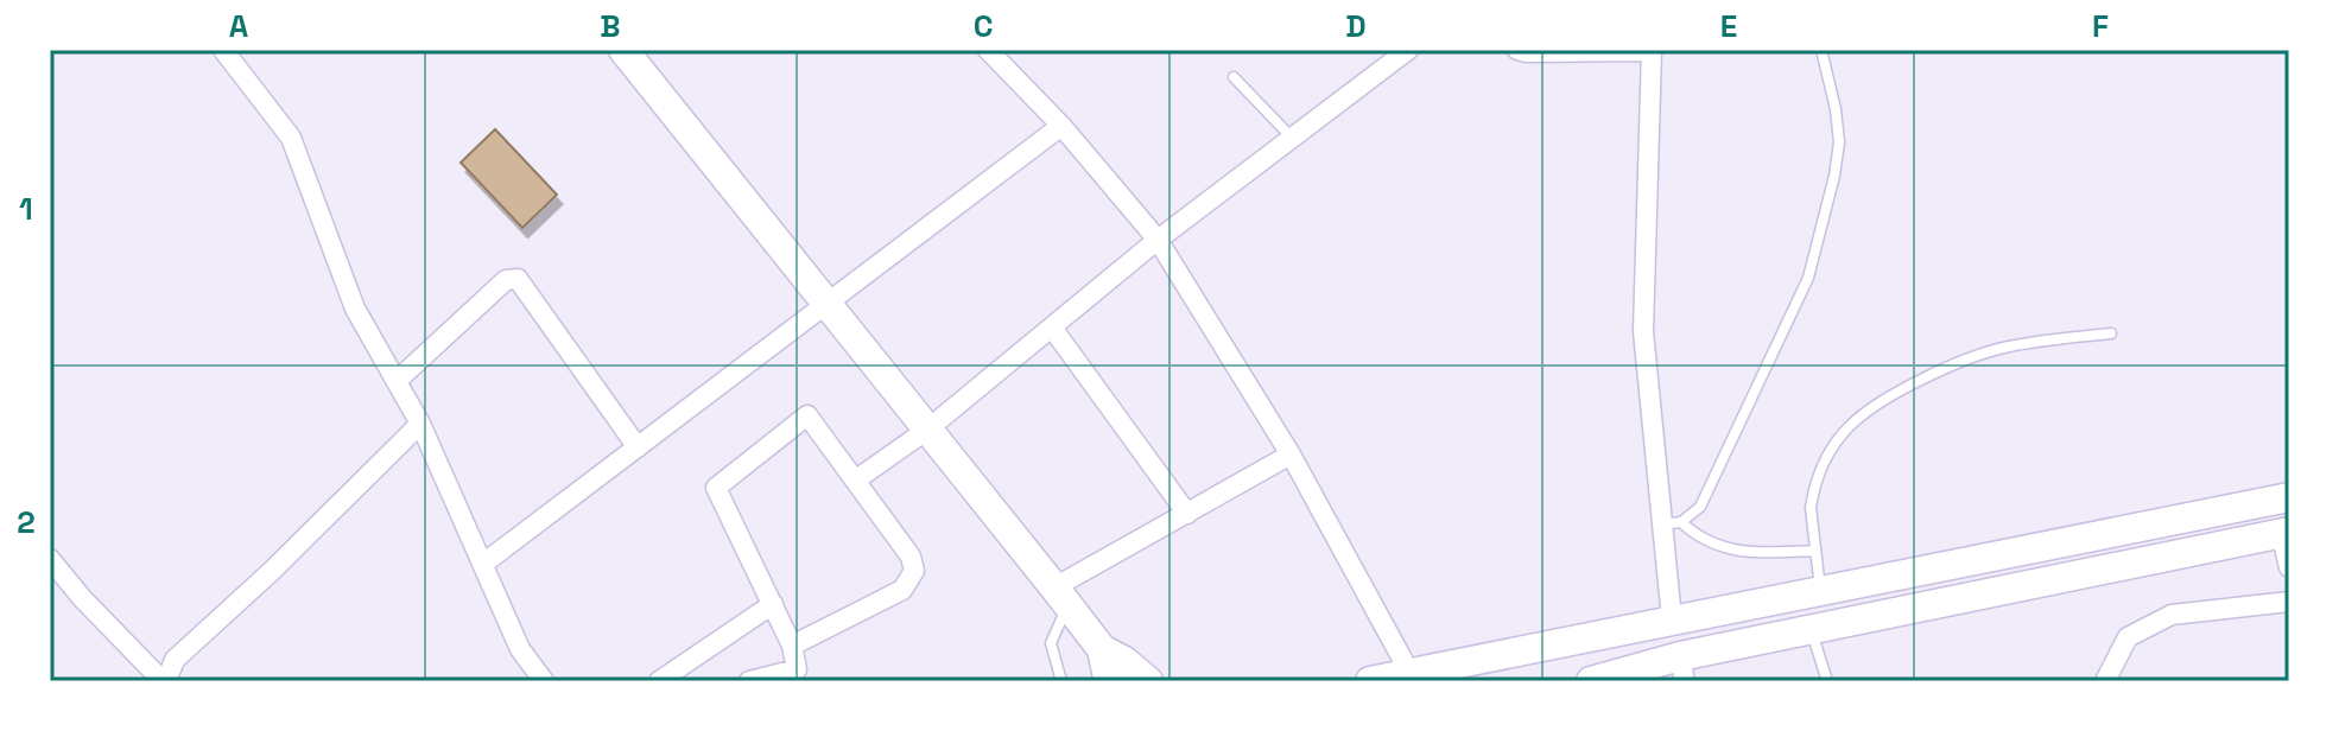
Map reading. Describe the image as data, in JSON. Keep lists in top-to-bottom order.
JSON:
{
  "grid": {
    "columns": [
      "A",
      "B",
      "C",
      "D",
      "E",
      "F"
    ],
    "rows": ["1", "2"]
  }
}
